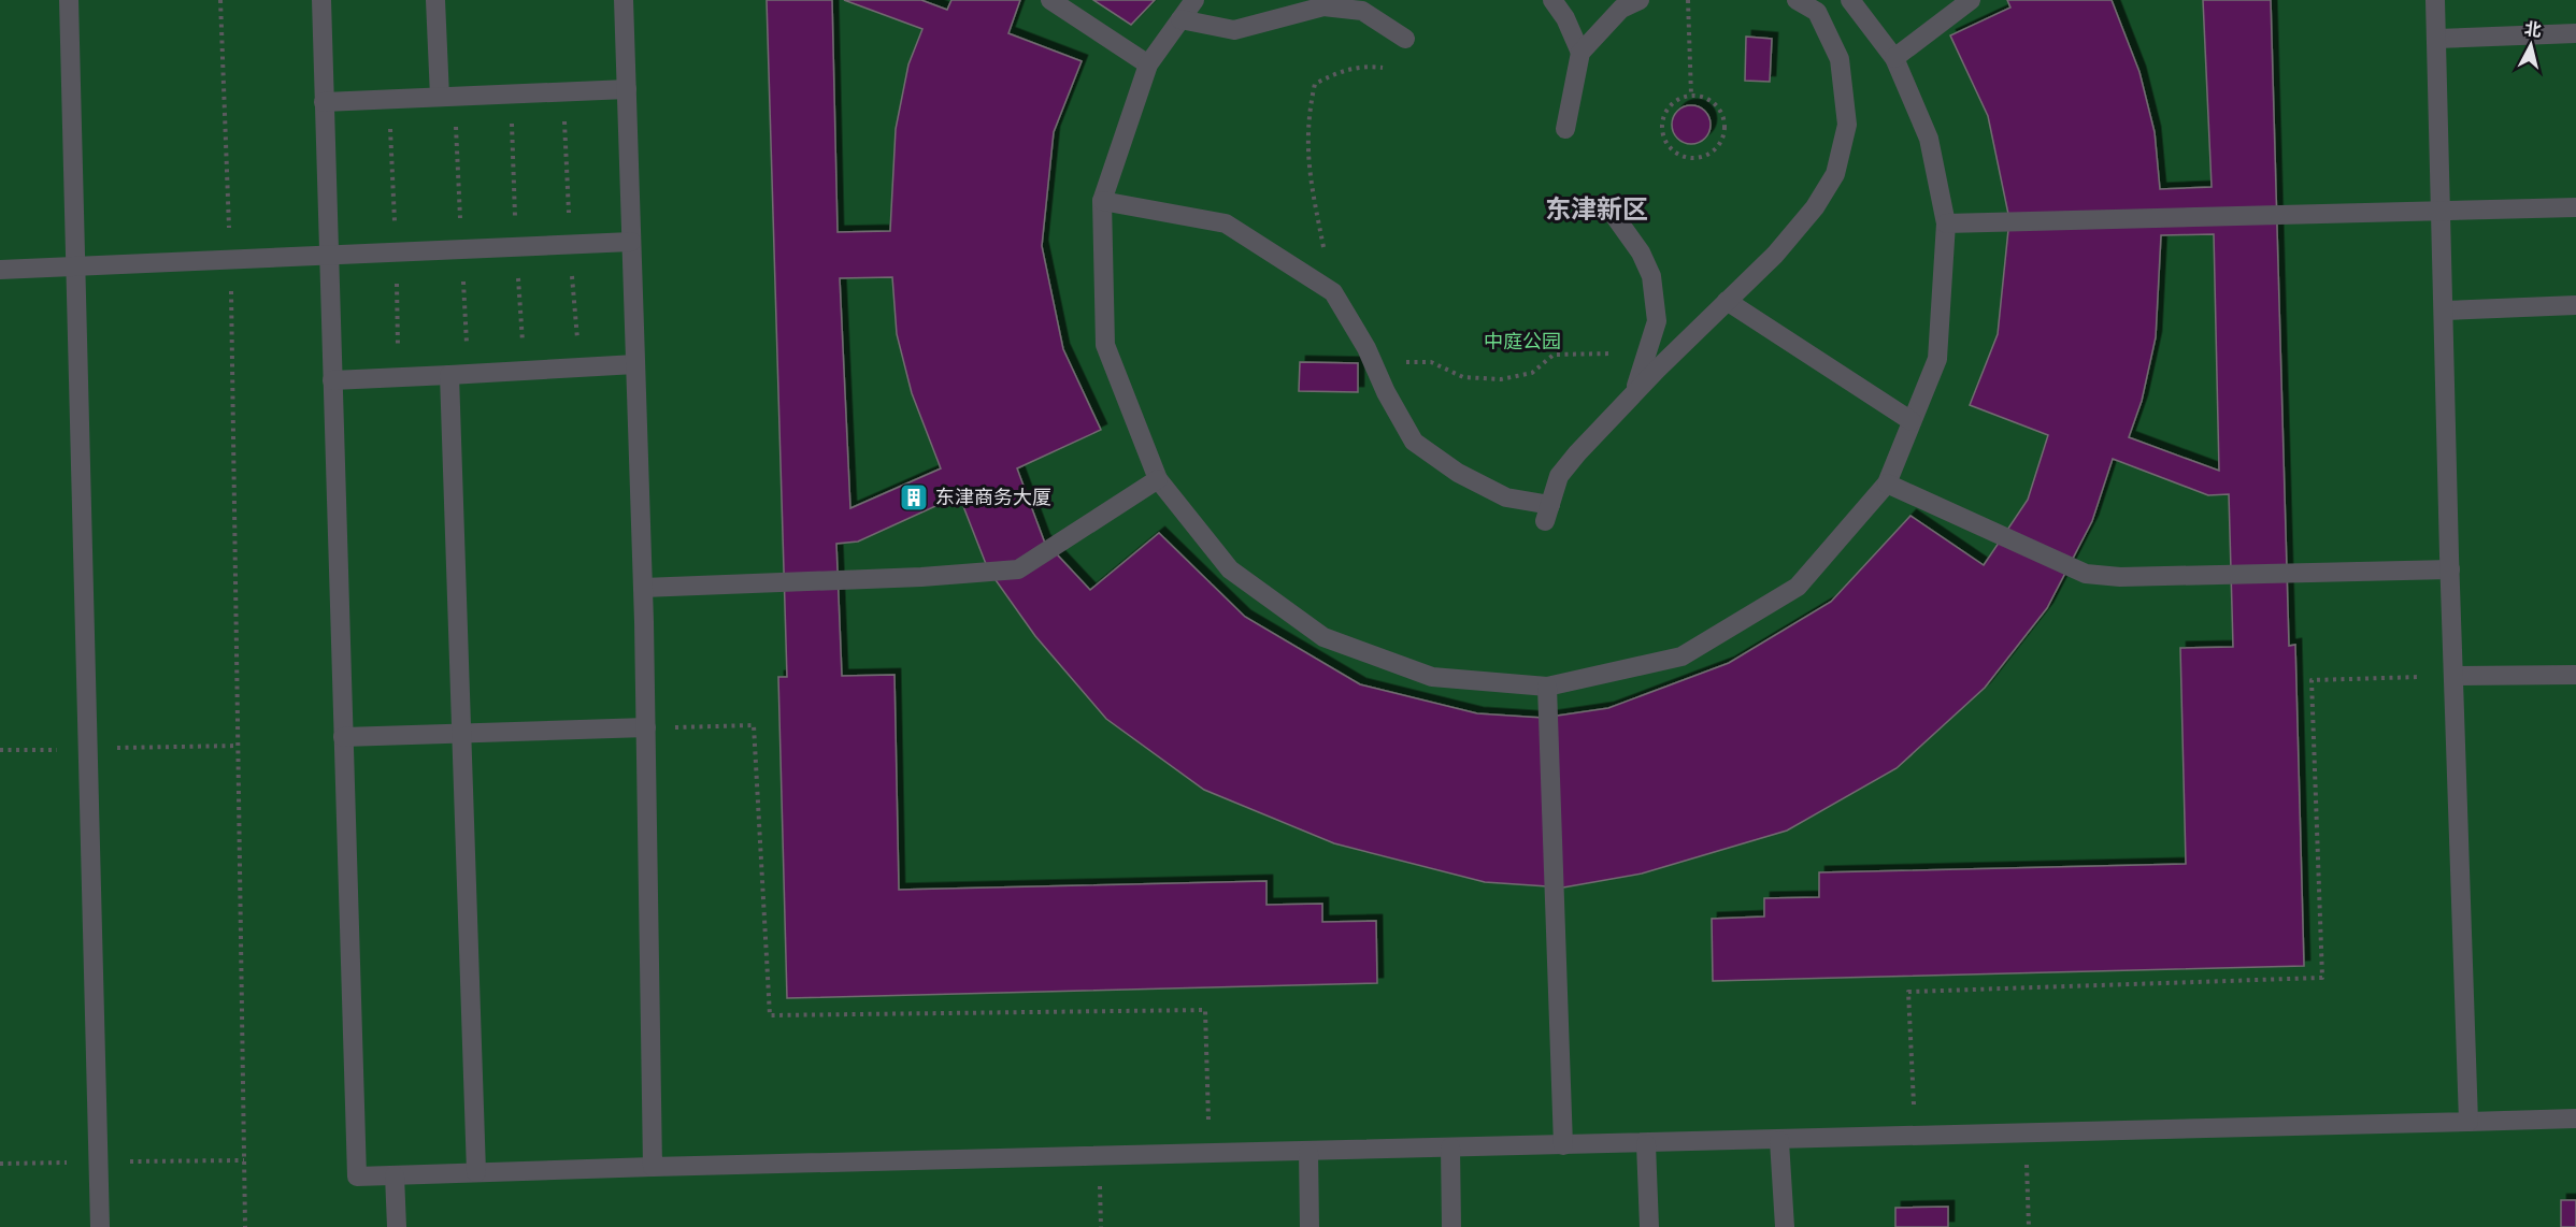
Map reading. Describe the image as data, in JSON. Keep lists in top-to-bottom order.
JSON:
{
  "districts": ["东津新区"],
  "parks": ["中庭公园"],
  "places": {
    "building": ["东津商务大厦"]
  },
  "north": "top"
}
